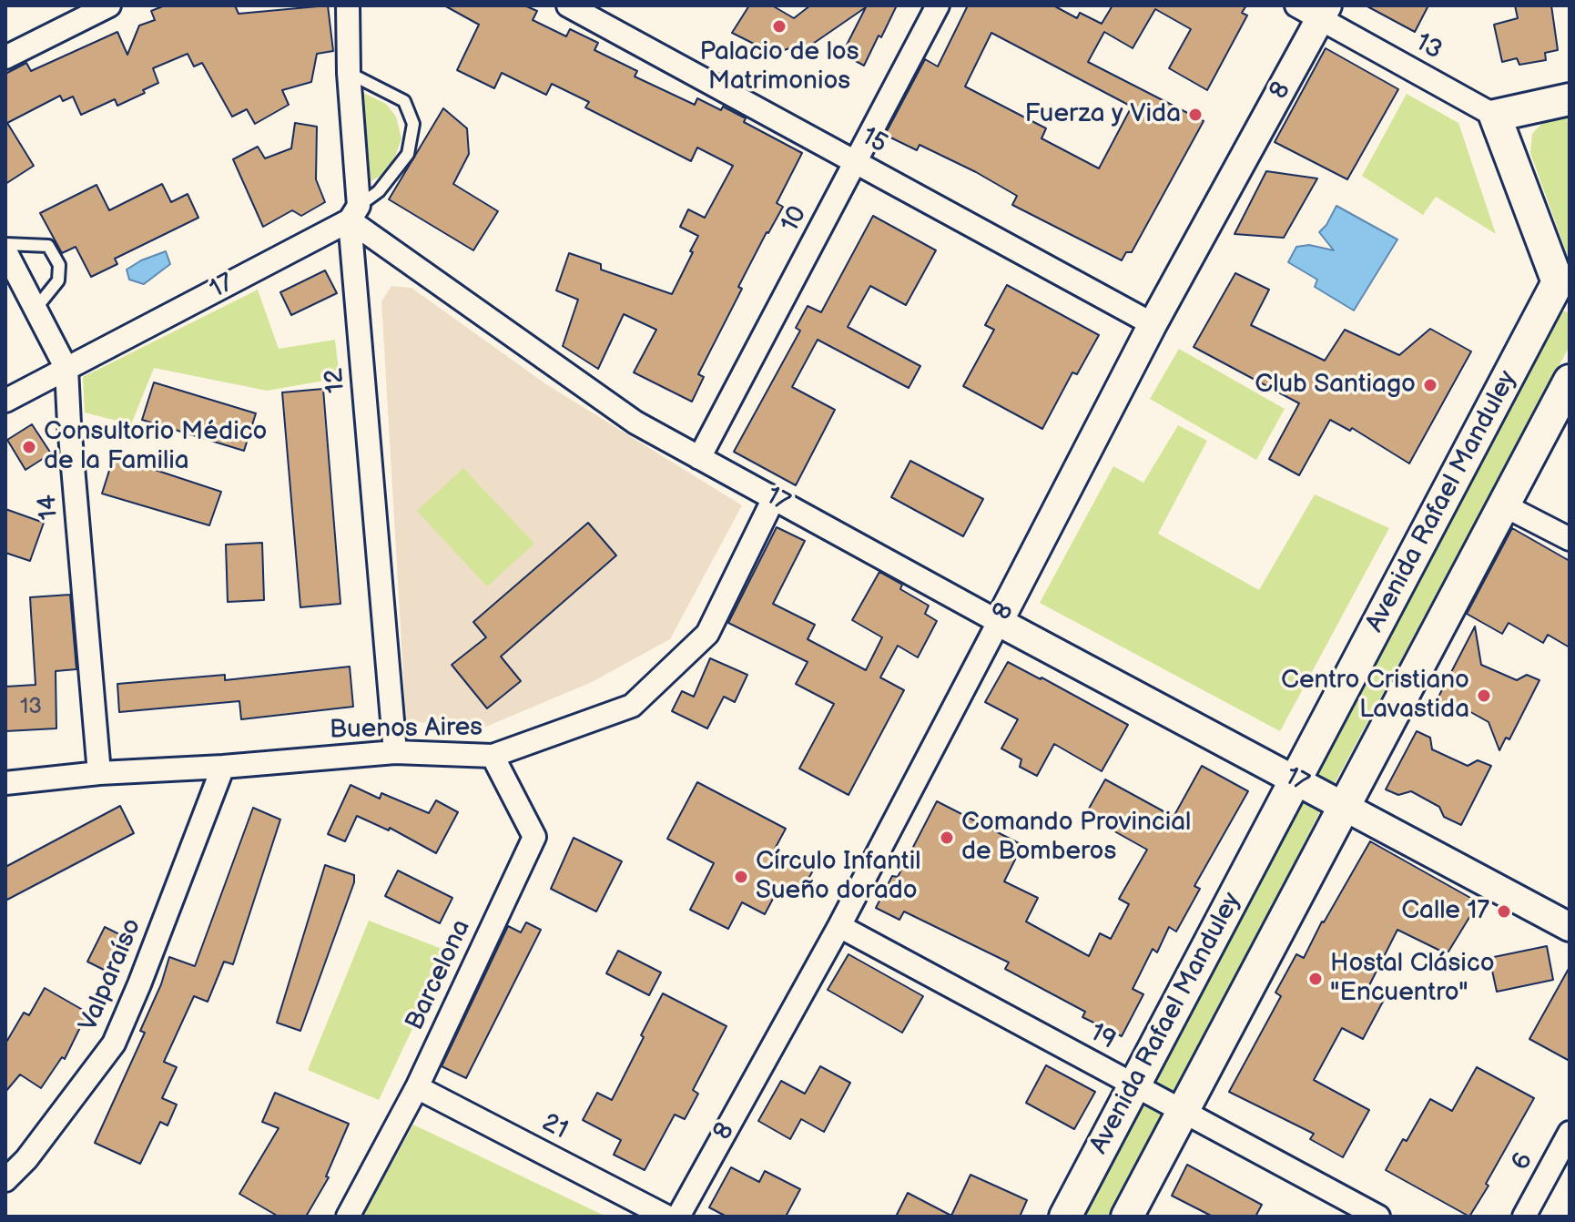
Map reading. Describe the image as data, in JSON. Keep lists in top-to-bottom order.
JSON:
{
  "streets": {
    "main road": ["Avenida Rafael Manduley"],
    "street": [
      "13",
      "8",
      "15",
      "10",
      "17",
      "12",
      "14",
      "Buenos Aires",
      "Valparaíso",
      "Barcelona",
      "19",
      "21",
      "6"
    ]
  },
  "crossings": [
    ["13", "8"],
    ["13", "Avenida Rafael Manduley"],
    ["8", "15"],
    ["8", "17"],
    ["8", "19"],
    ["15", "10"],
    ["10", "17"],
    ["17", "12"],
    ["17", "Avenida Rafael Manduley"],
    ["17", "14"],
    ["17", "Buenos Aires"],
    ["12", "Buenos Aires"],
    ["Avenida Rafael Manduley", "19"],
    ["14", "Buenos Aires"],
    ["Buenos Aires", "Valparaíso"],
    ["Buenos Aires", "Barcelona"],
    ["Barcelona", "21"]
  ],
  "places": [
    "Palacio de los Matrimonios",
    "Fuerza y Vida",
    "Club Santiago",
    "Consultorio Médico de la Familia",
    "Centro Cristiano Lavastida",
    "Comando Provincial de Bomberos",
    "Círculo Infantil Sueño dorado",
    "Calle 17",
    "Hostal Clásico \"Encuentro\""
  ],
  "house_numbers": ["13"]
}
